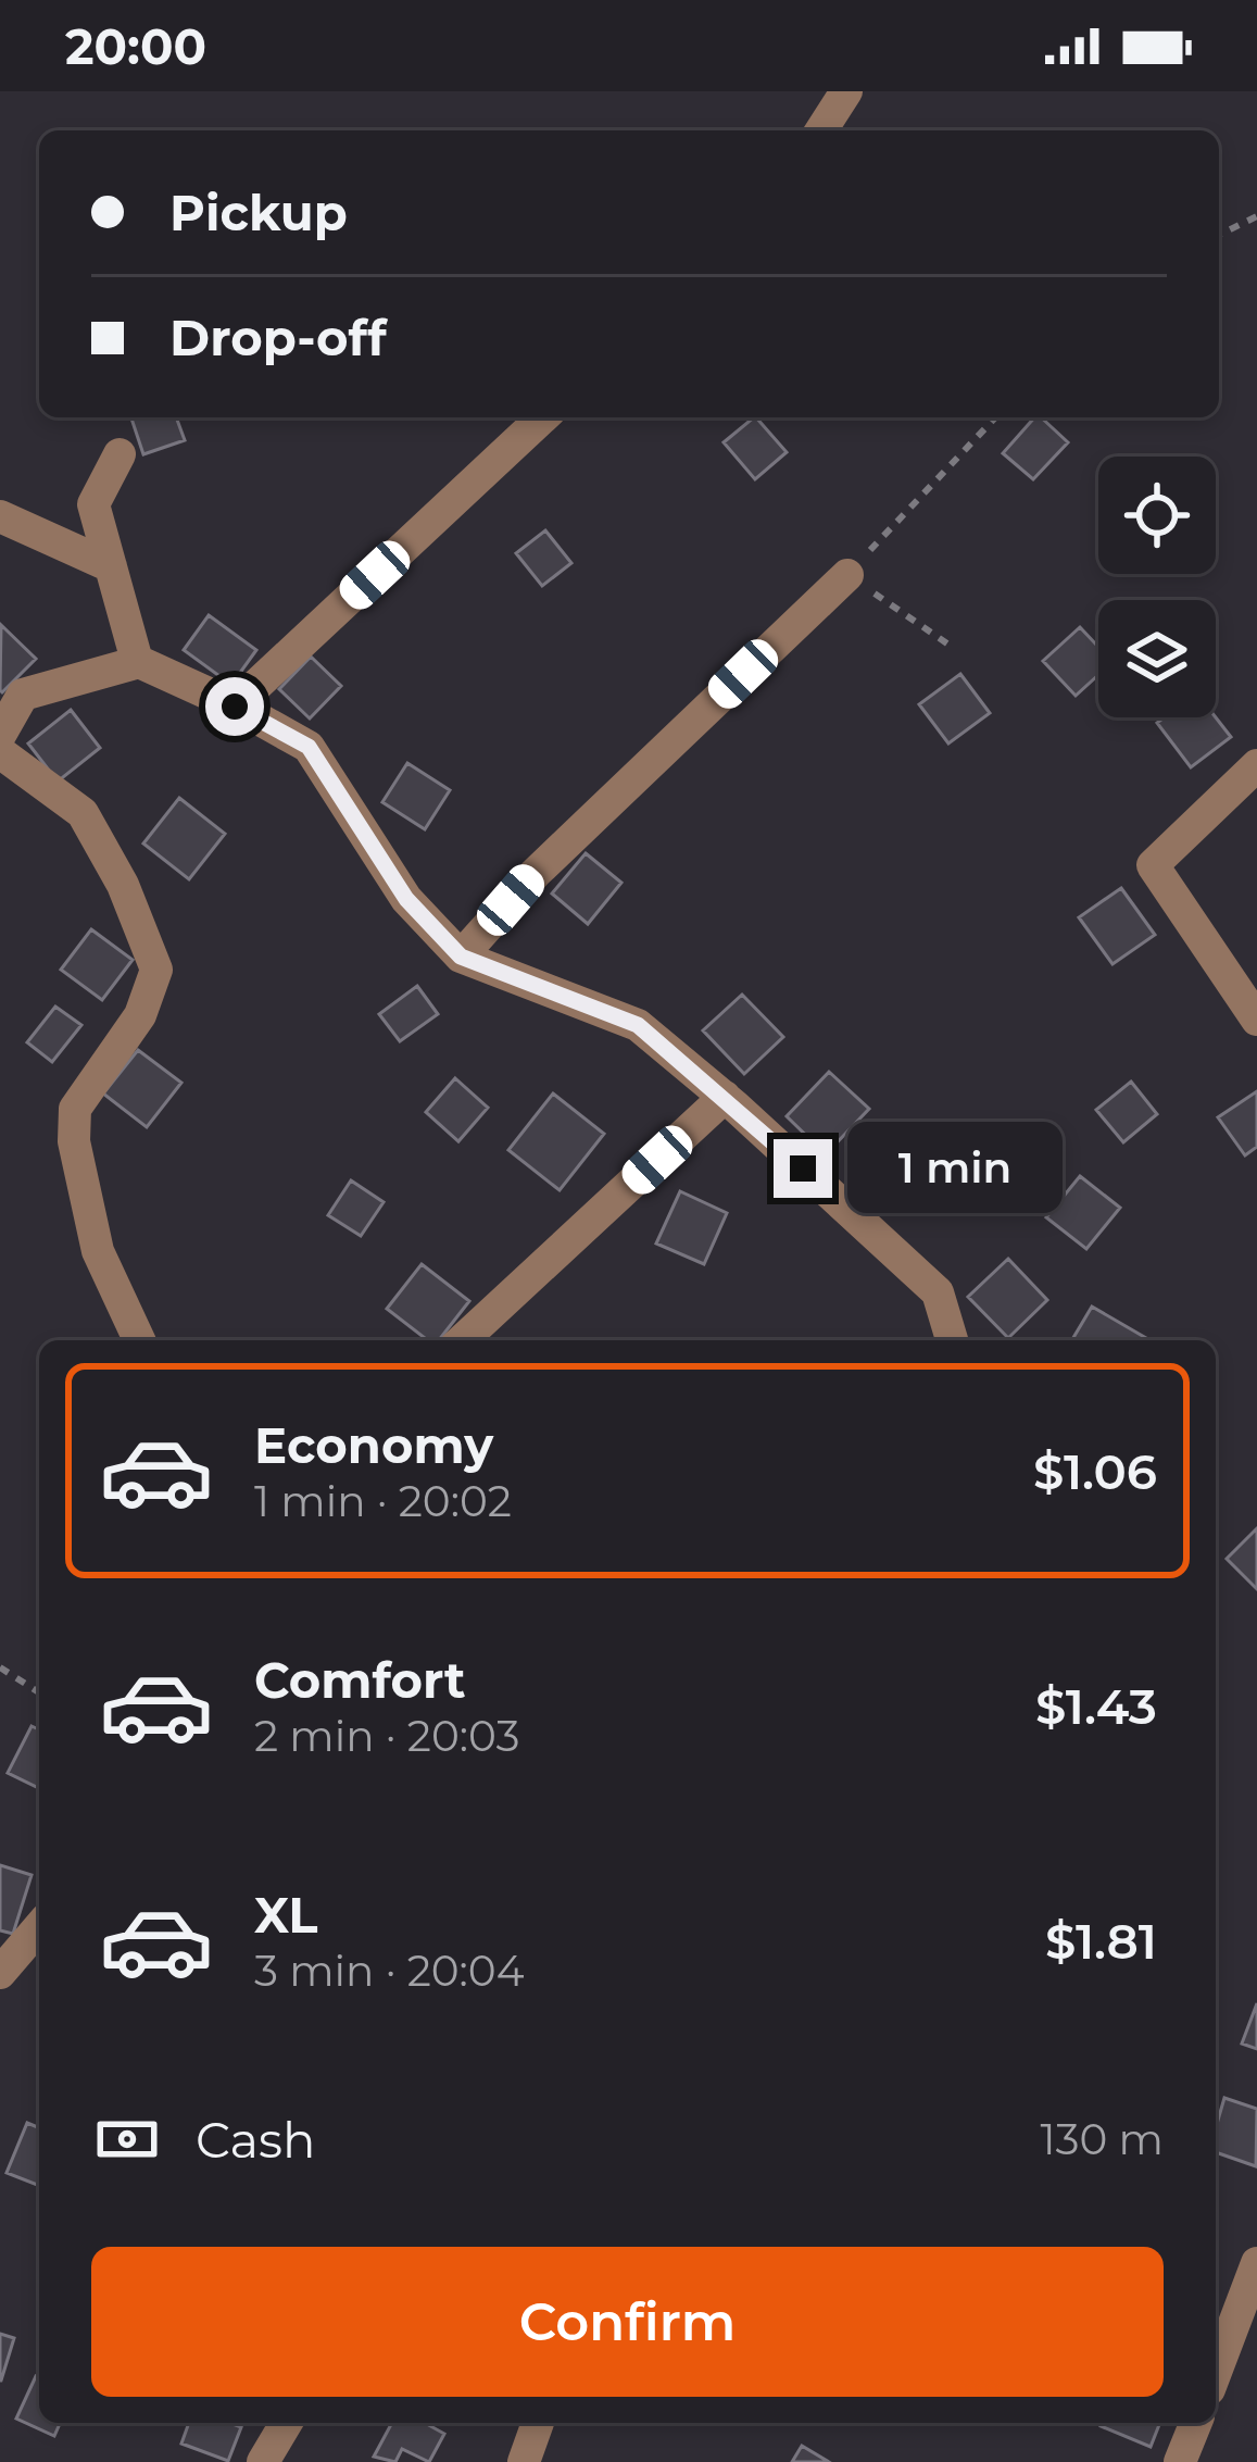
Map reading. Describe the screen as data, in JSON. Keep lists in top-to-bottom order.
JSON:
{
  "page": {
    "status": "20:00",
    "banner": ["Pickup", "Drop-off"],
    "bubble": "1 min",
    "list": [
      {
        "name": "Economy",
        "note": "1 min · 20:02",
        "value": "$1.06"
      },
      {
        "name": "Comfort",
        "note": "2 min · 20:03",
        "value": "$1.43"
      },
      {
        "name": "XL",
        "note": "3 min · 20:04",
        "value": "$1.81"
      }
    ],
    "pay": ["Cash", "130 m"],
    "buttons": "Confirm"
  }
}
